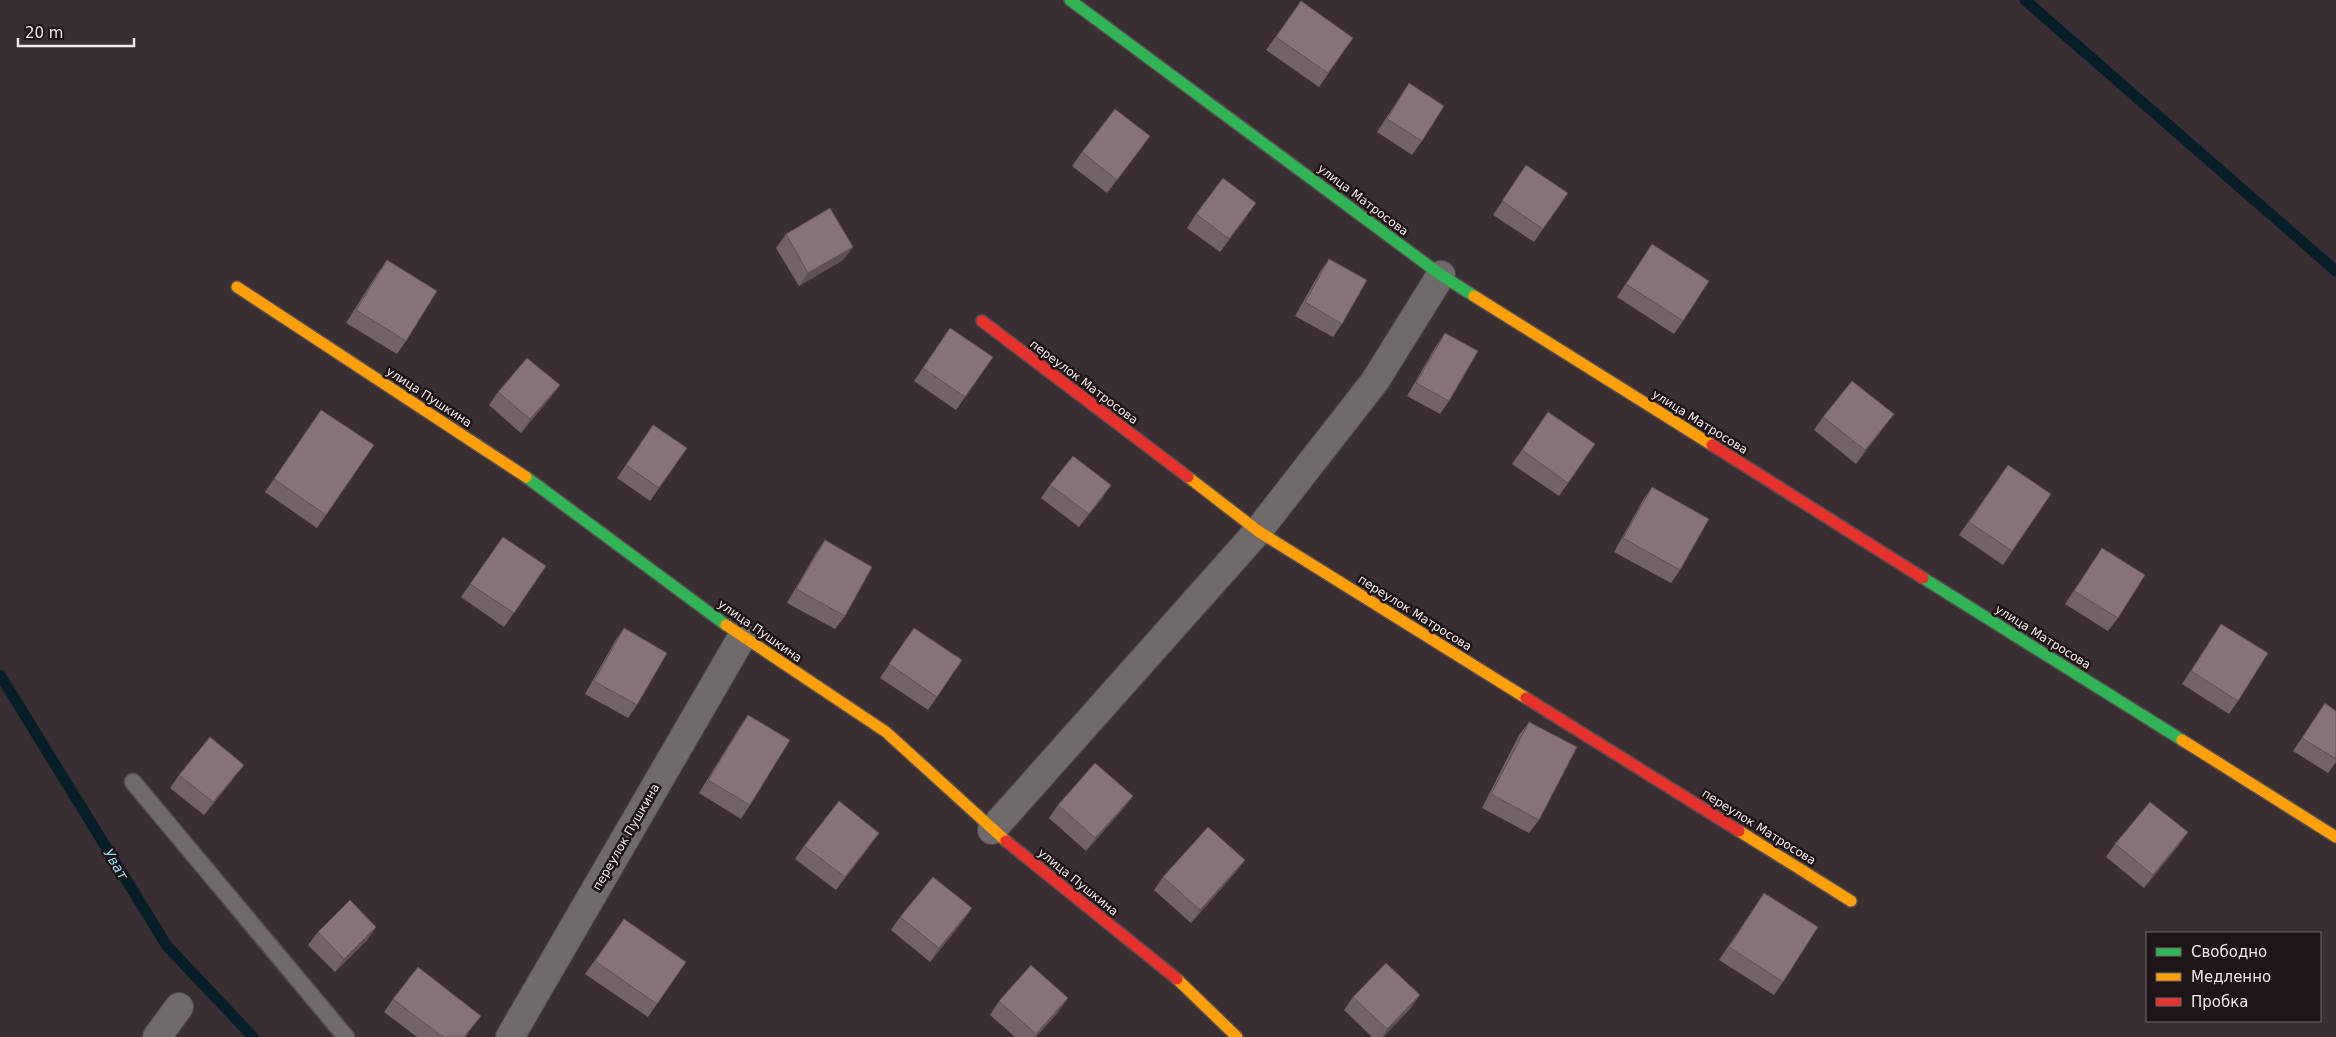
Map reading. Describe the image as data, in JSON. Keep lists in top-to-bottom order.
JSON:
{
  "streets": {
    "street": [
      "улица Матросова",
      "переулок Матросова",
      "улица Пушкина",
      "переулок Пушкина"
    ]
  },
  "crossings": [
    ["улица Пушкина", "переулок Пушкина"]
  ],
  "water": ["Уват"],
  "legend": ["Свободно", "Медленно", "Пробка"],
  "scale_bar": "20 m"
}
